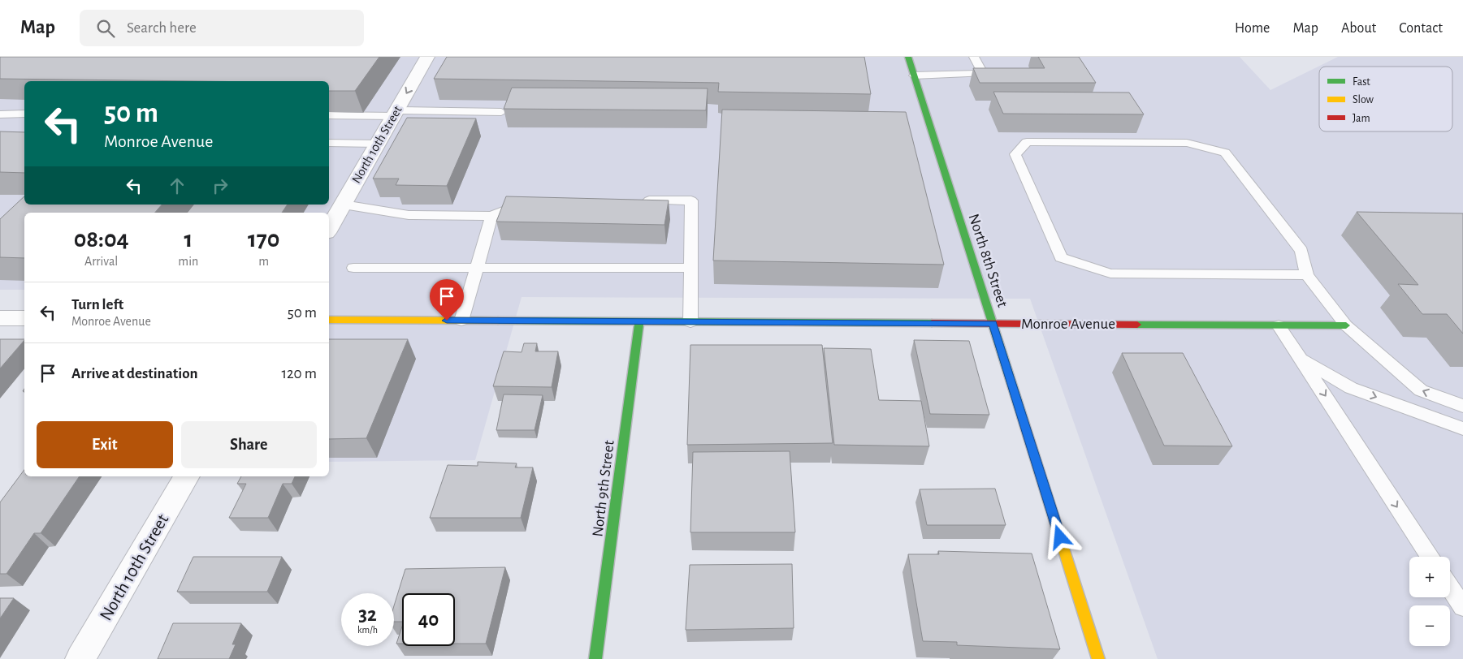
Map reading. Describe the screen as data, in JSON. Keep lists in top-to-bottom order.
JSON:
{
  "streets": {
    "street": [
      "North 10th Street",
      "North 8th Street",
      "Monroe Avenue",
      "North 9th Street"
    ]
  },
  "crossings": [
    ["North 8th Street", "Monroe Avenue"],
    ["Monroe Avenue", "North 9th Street"]
  ],
  "legend": ["Fast", "Slow", "Jam"],
  "page": {
    "header": "Map",
    "search": "Search here",
    "nav": [
      "Home",
      "Map",
      "About",
      "Contact"
    ],
    "turn": ["50 m", "Monroe Avenue"],
    "eta": [
      "08:04",
      "Arrival",
      "1",
      "min",
      "170",
      "m"
    ],
    "list": [
      {
        "name": "Turn left",
        "note": "Monroe Avenue",
        "value": "50 m"
      },
      {
        "name": "Arrive at destination",
        "value": "120 m"
      }
    ],
    "buttons": ["Exit", "Share"],
    "map_buttons": ["+", "−"],
    "speed": "32 km/h",
    "limit": "40"
  }
}
